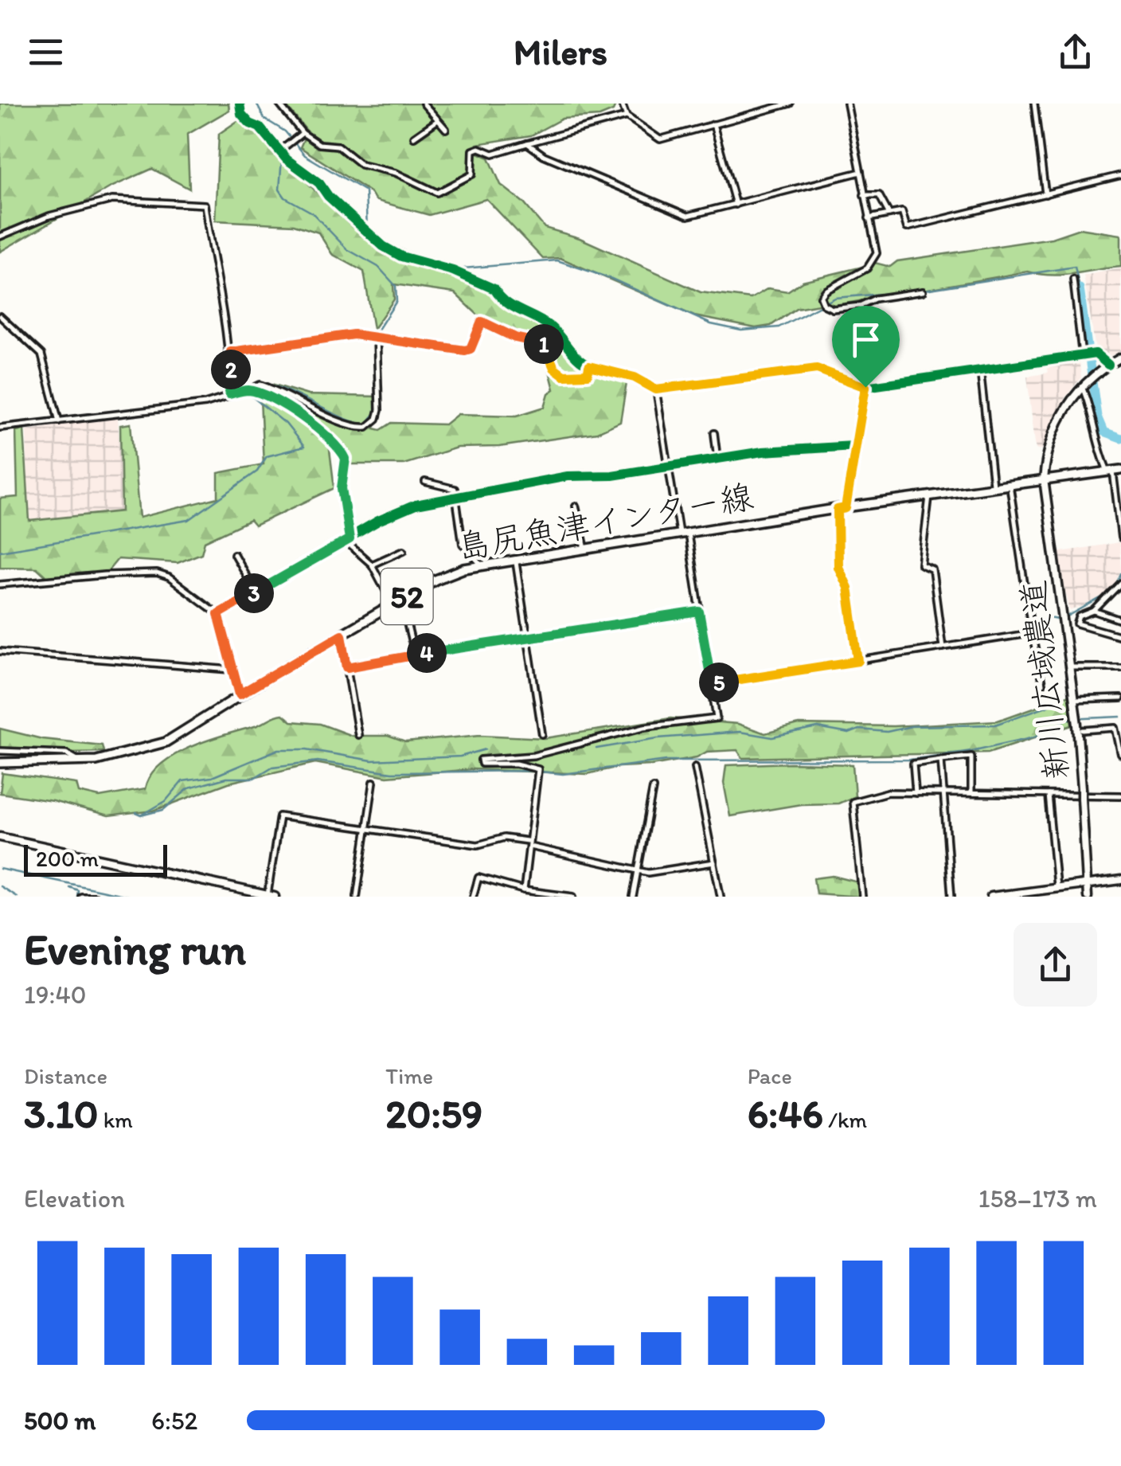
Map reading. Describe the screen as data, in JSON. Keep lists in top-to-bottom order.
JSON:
{
  "streets": {
    "main road": ["島尻魚津インター線", "52"],
    "street": ["新川広域農道"]
  },
  "crossings": [
    ["島尻魚津インター線", "新川広域農道"]
  ],
  "scale_bar": "200 m",
  "page": {
    "header": "Milers",
    "pins": [
      "1",
      "2",
      "3",
      "4",
      "5"
    ],
    "scale": "200 m",
    "heading": ["Evening run", "19:40"],
    "stats": [
      ["Distance", "3.10 km"],
      ["Time", "20:59"],
      ["Pace", "6:46 /km"]
    ],
    "chart": ["Elevation", "158–173 m"],
    "list": [
      {
        "name": "500 m",
        "note": "6:52"
      }
    ]
  }
}
